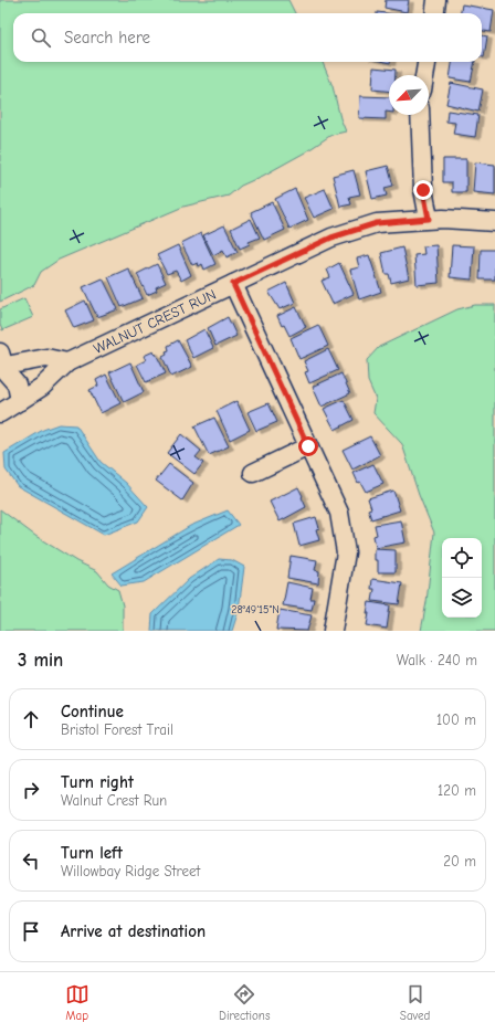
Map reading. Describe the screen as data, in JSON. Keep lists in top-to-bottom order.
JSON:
{
  "streets": {
    "street": ["WALNUT CREST RUN"]
  },
  "north": "bottom left",
  "page": {
    "search": "Search here",
    "heading": ["3 min", "Walk · 240 m"],
    "list": [
      ["Continue", "Bristol Forest Trail", "100 m"],
      ["Turn right", "Walnut Crest Run", "120 m"],
      ["Turn left", "Willowbay Ridge Street", "20 m"],
      "Arrive at destination"
    ],
    "nav": ["Map", "Directions", "Saved"]
  },
  "coordinates": ["28°49'15\"N"]
}
